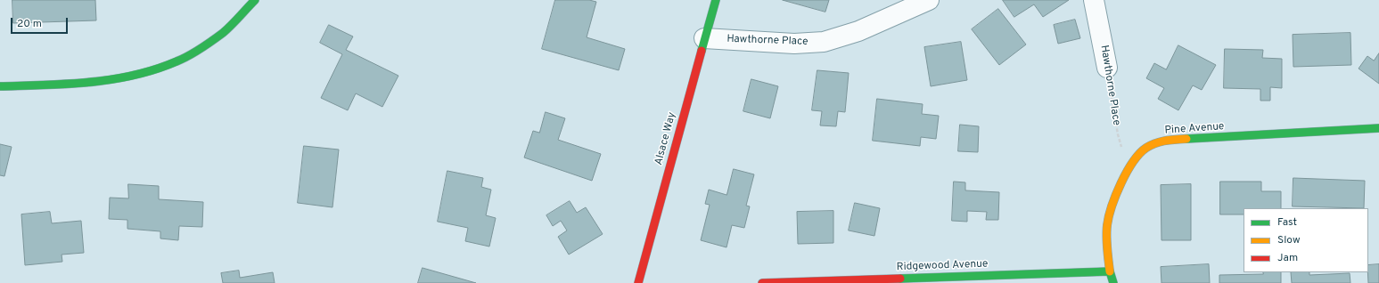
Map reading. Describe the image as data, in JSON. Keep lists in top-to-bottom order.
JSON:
{
  "streets": {
    "street": [
      "Hawthorne Place",
      "Pine Avenue",
      "Alsace Way",
      "Ridgewood Avenue"
    ]
  },
  "crossings": [
    ["Hawthorne Place", "Pine Avenue"],
    ["Hawthorne Place", "Alsace Way"],
    ["Pine Avenue", "Ridgewood Avenue"]
  ],
  "legend": ["Fast", "Slow", "Jam"],
  "scale_bar": "20 m"
}
